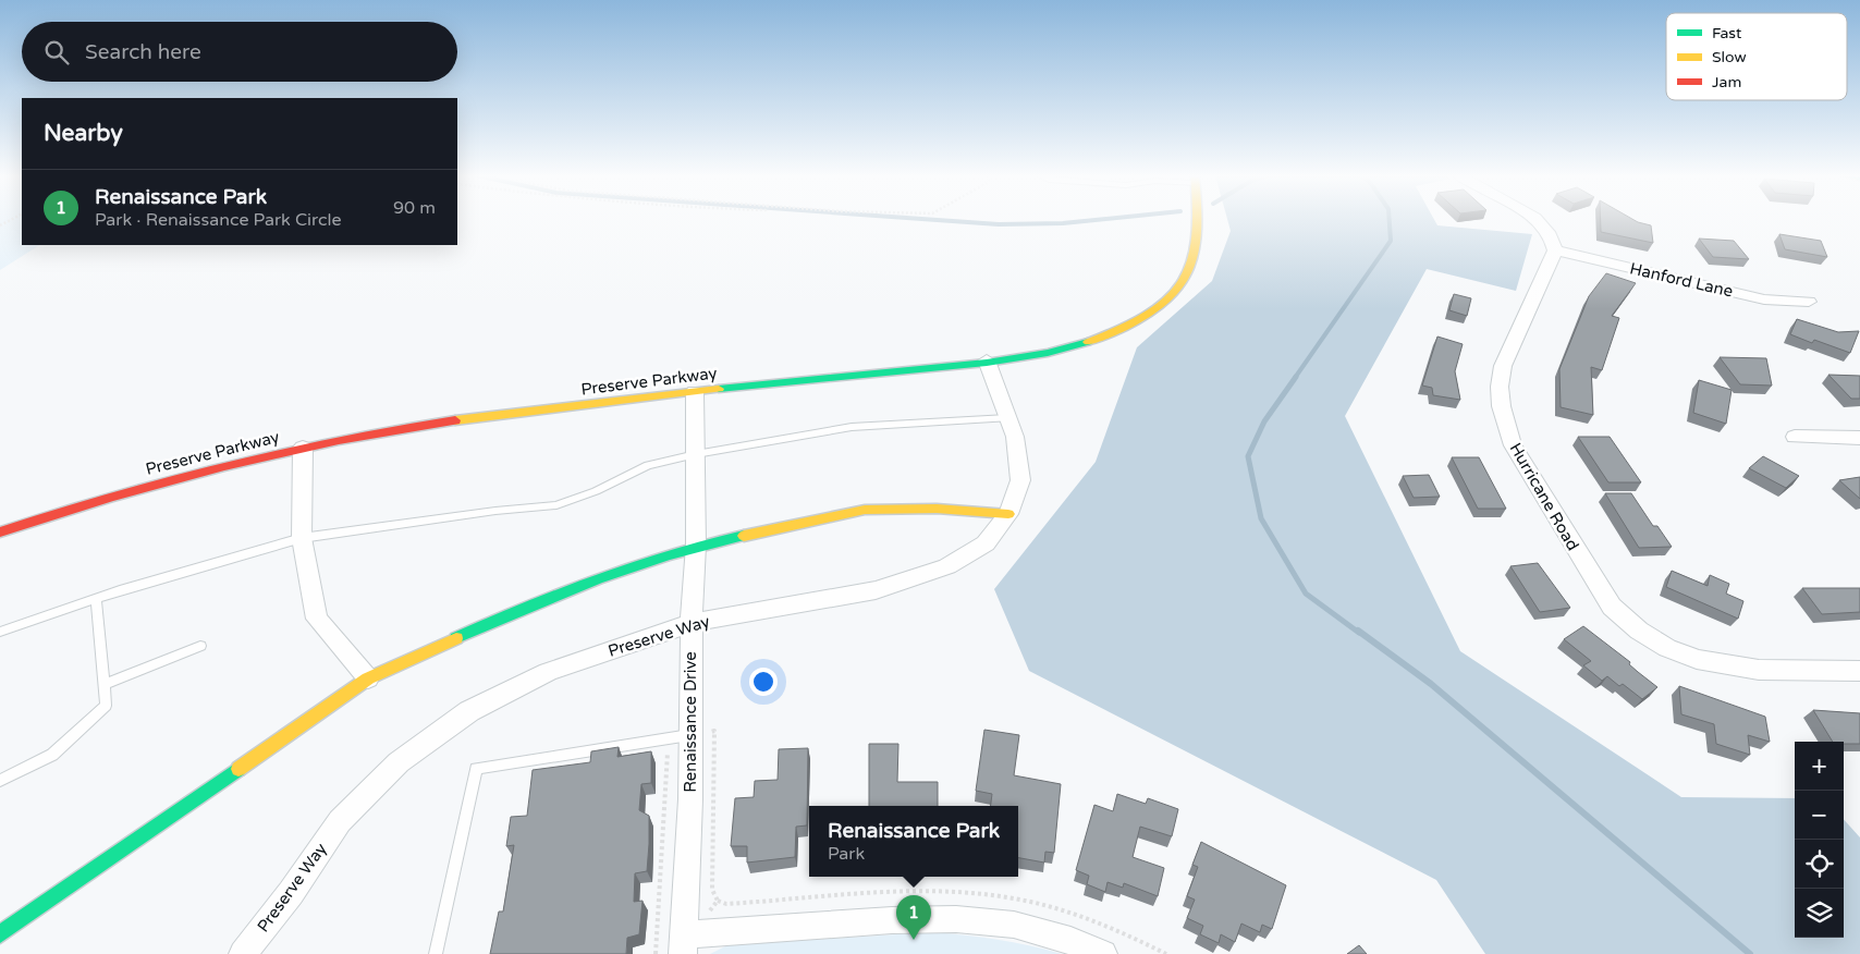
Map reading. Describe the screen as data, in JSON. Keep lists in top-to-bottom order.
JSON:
{
  "streets": {
    "street": [
      "Hanford Lane",
      "Preserve Parkway",
      "Hurricane Road",
      "Preserve Way",
      "Renaissance Drive"
    ]
  },
  "crossings": [
    ["Hanford Lane", "Hurricane Road"],
    ["Preserve Parkway", "Preserve Way"],
    ["Preserve Parkway", "Renaissance Drive"],
    ["Preserve Way", "Renaissance Drive"]
  ],
  "legend": ["Fast", "Slow", "Jam"],
  "page": {
    "search": "Search here",
    "heading": "Nearby",
    "list": [
      {
        "mark": "1",
        "name": "Renaissance Park",
        "note": "Park · Renaissance Park Circle",
        "value": "90 m"
      }
    ],
    "map_buttons": ["+", "−"],
    "popup": ["Renaissance Park", "Park"],
    "pins": "1"
  }
}
